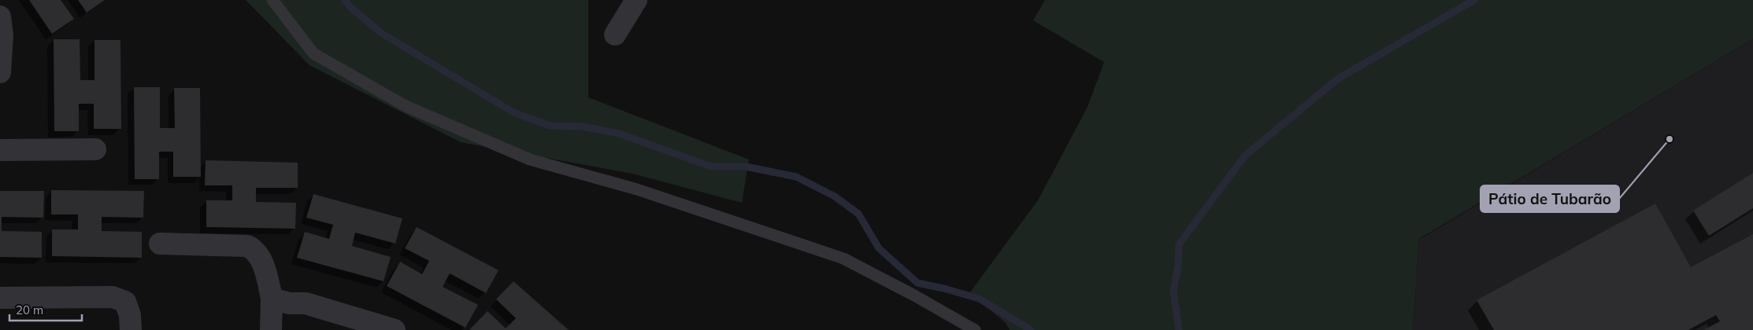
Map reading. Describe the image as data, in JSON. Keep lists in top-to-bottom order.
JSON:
{
  "places": ["Pátio de Tubarão"],
  "scale_bar": "20 m"
}
